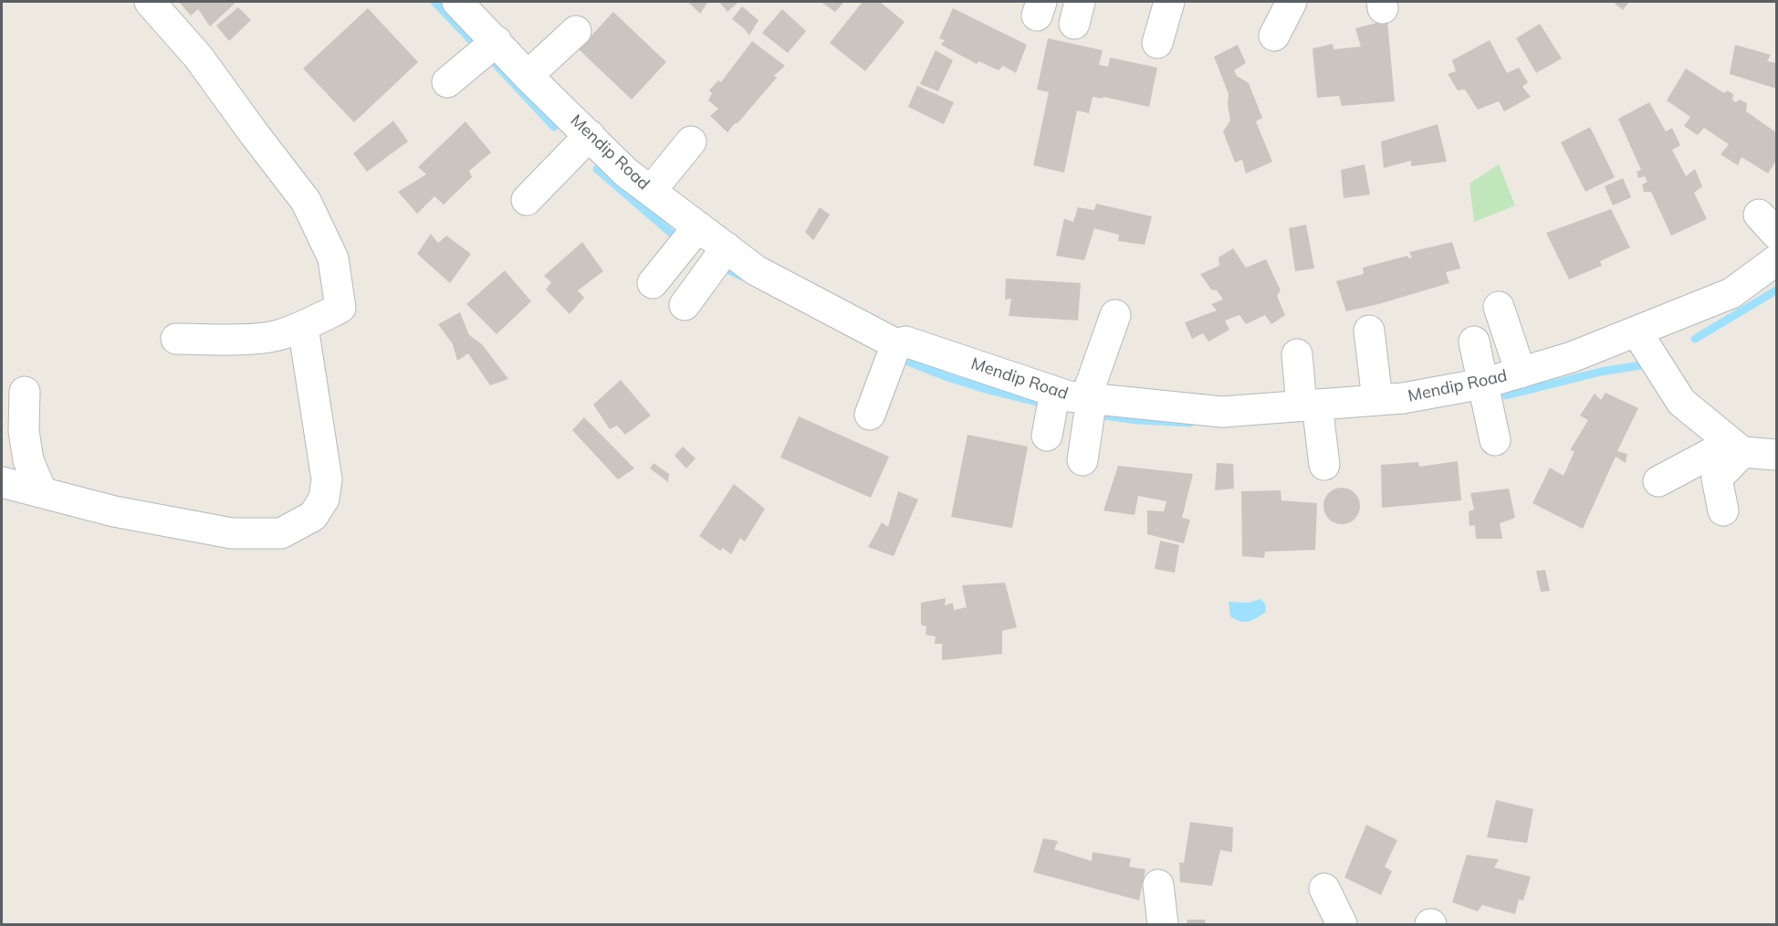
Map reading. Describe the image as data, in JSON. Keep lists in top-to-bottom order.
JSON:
{
  "streets": {
    "street": ["Mendip Road"]
  }
}
